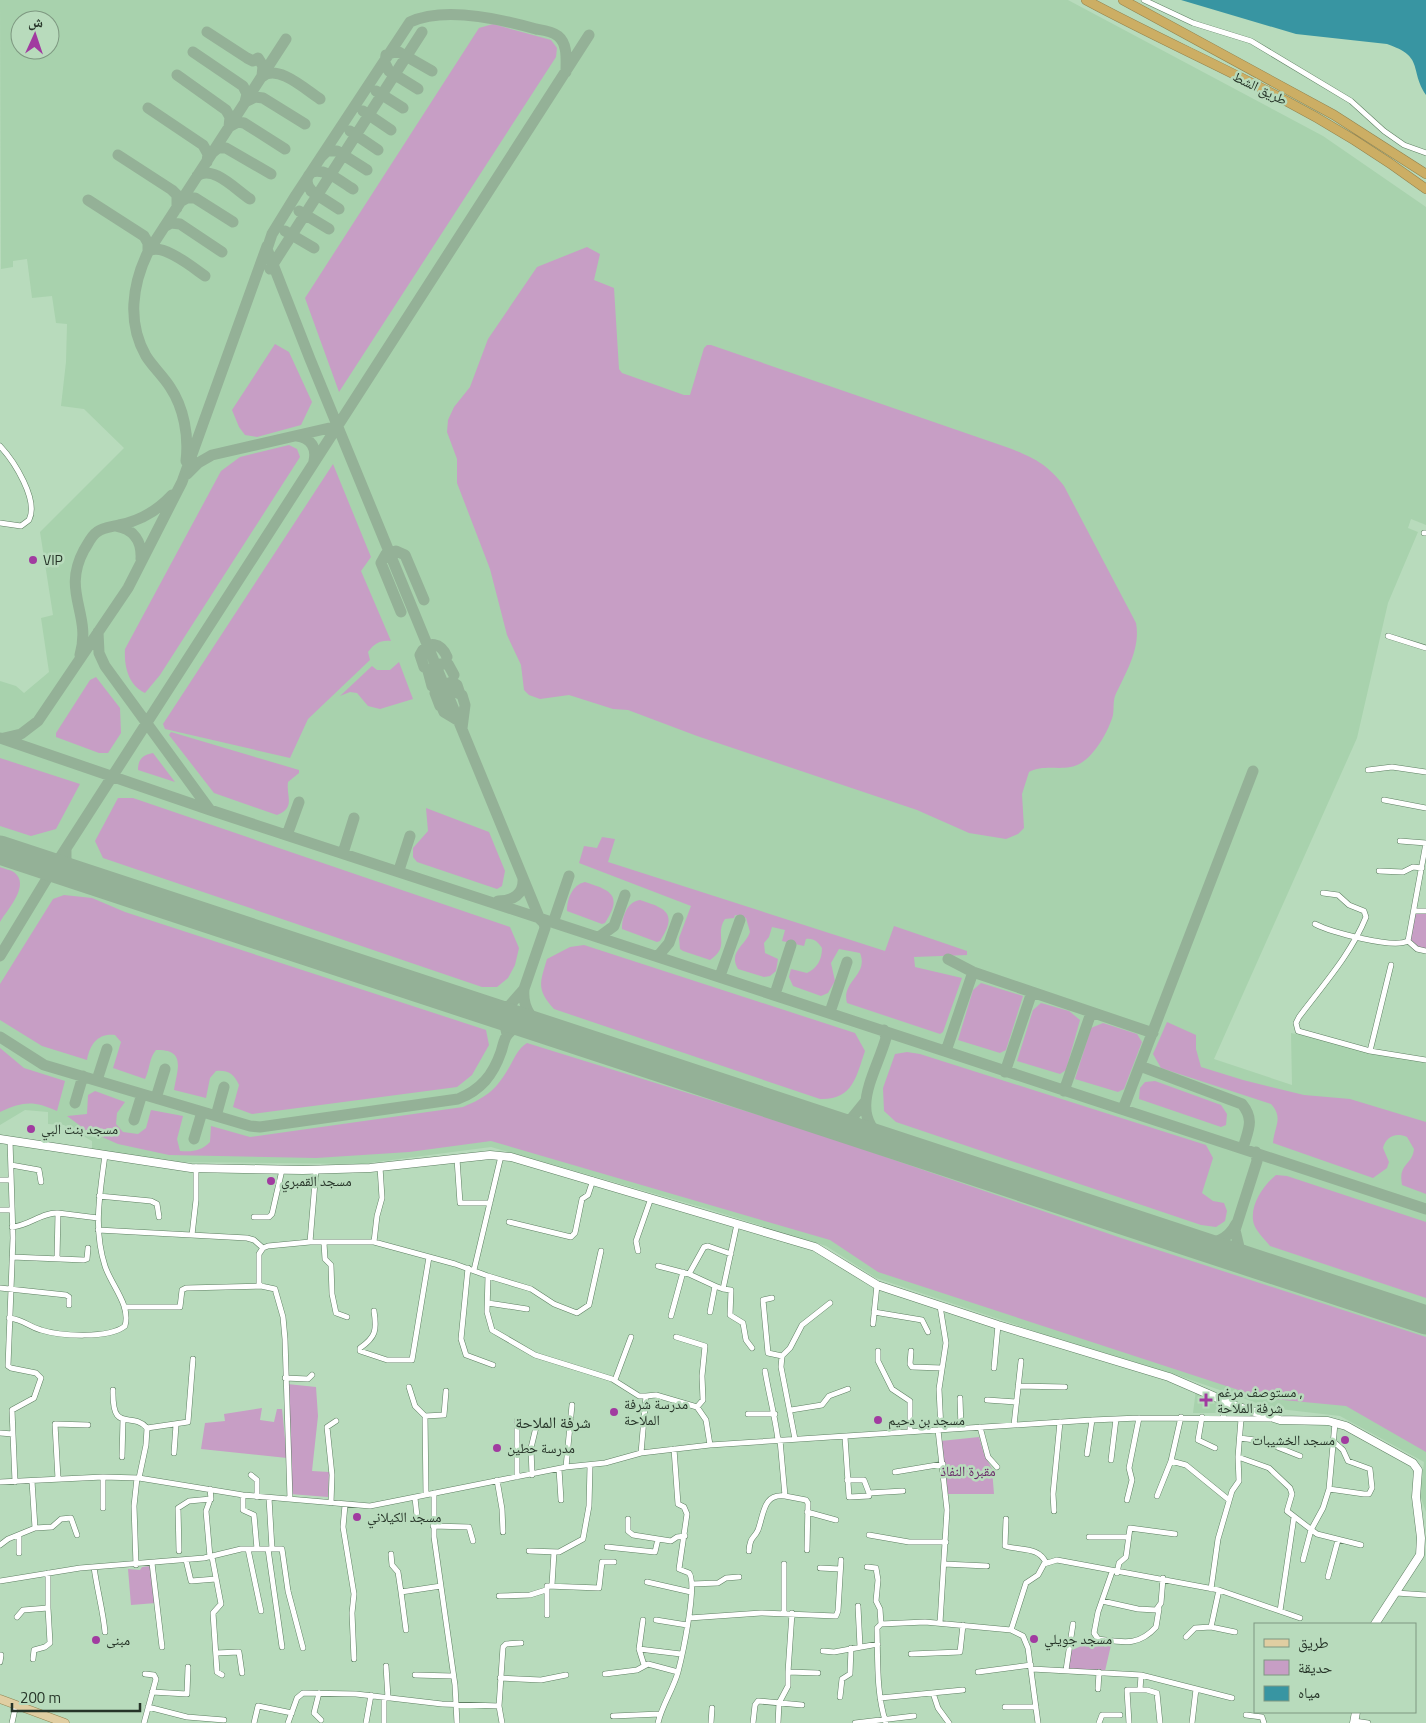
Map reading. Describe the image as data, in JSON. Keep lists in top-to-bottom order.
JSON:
{
  "streets": {
    "highway": ["طريق الشط"]
  },
  "districts": ["شرفة الملاحة"],
  "parks": ["مقبرة النفاذ"],
  "places": {
    "other": [
      "VIP",
      "مسجد بنت البي",
      "مسجد القمبري",
      "مدرسة شرفة الملاحة",
      "مسجد بن دحيم",
      "مسجد الخشيبات",
      "مدرسة حطين",
      "مسجد الكيلاني",
      "مسجد جويلي",
      "مبنى"
    ],
    "health": ["مستوصف مرغم , شرفة الملاحة"]
  },
  "legend": ["طريق", "حديقة", "مياه"],
  "scale_bar": "200 m",
  "north": "top"
}
